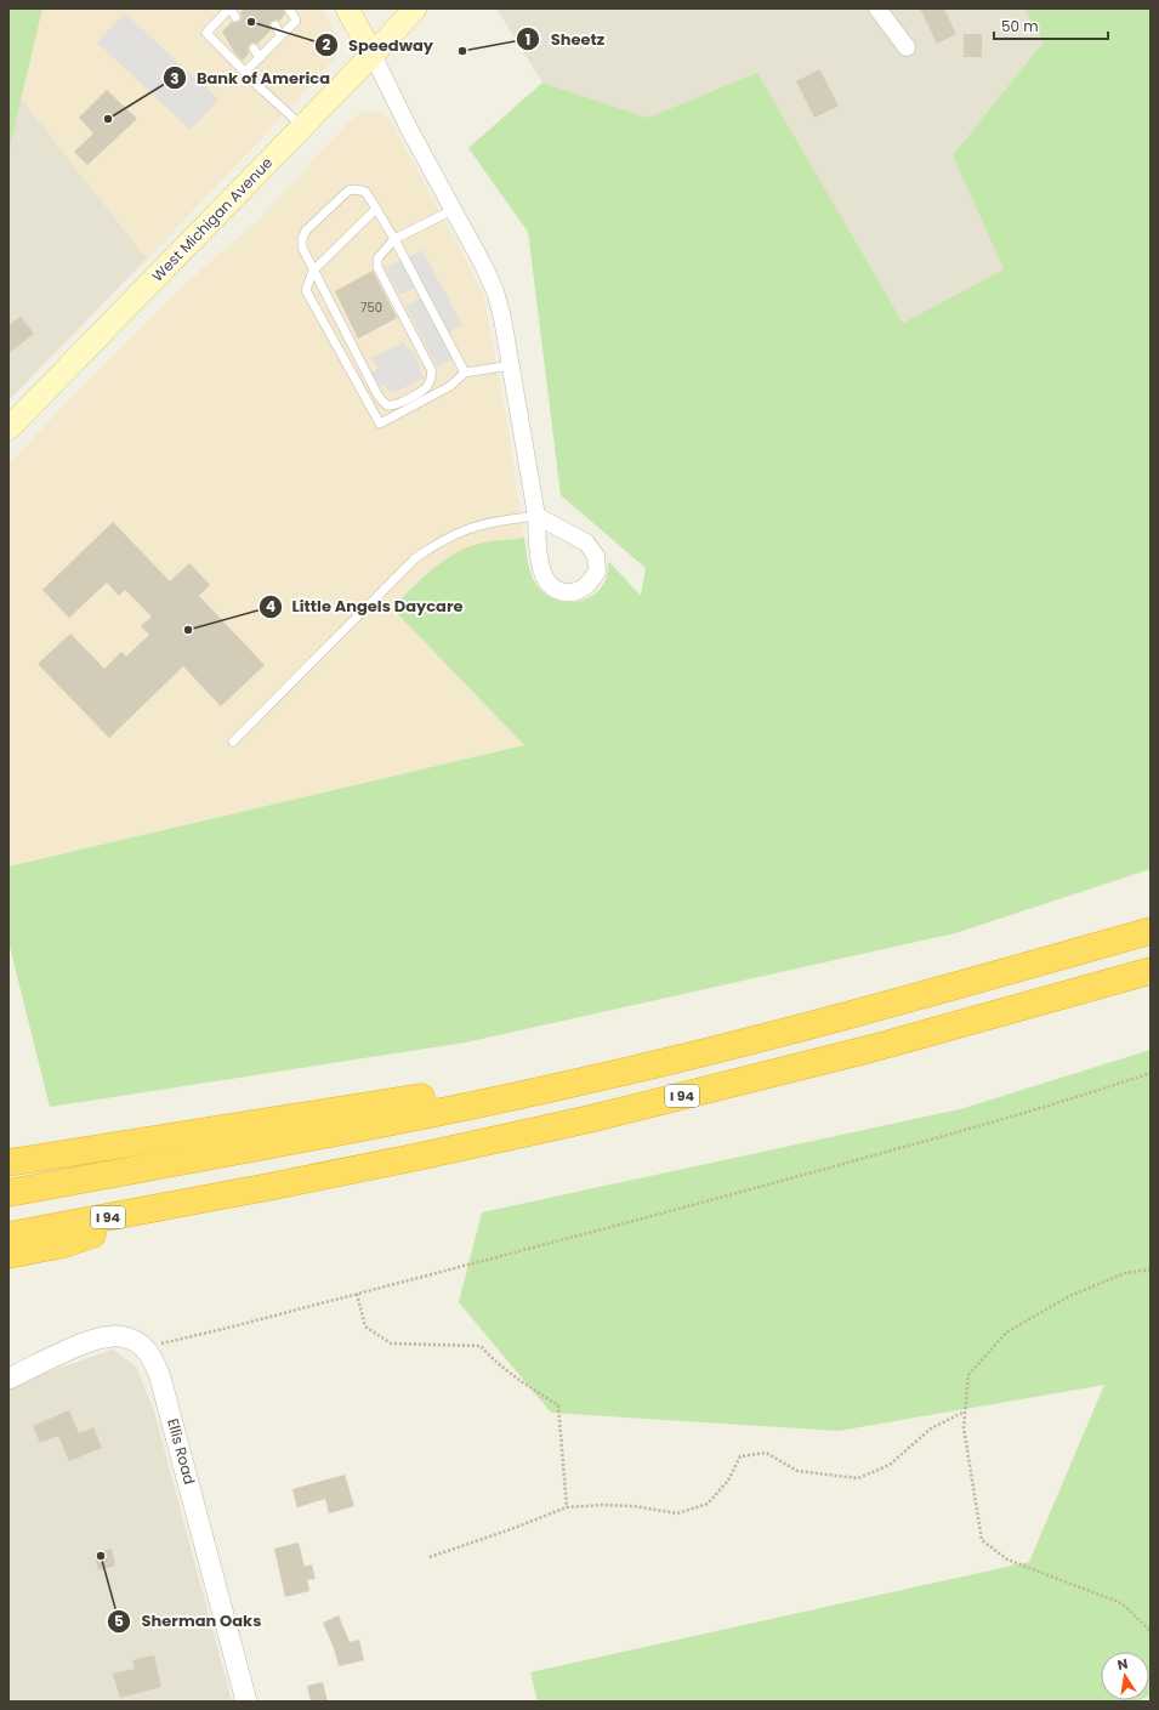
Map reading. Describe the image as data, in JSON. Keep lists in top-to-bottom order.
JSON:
{
  "streets": {
    "highway": ["I 94"],
    "main road": ["West Michigan Avenue"],
    "street": ["Ellis Road"]
  },
  "places": [
    "Speedway",
    "Sheetz",
    "Bank of America",
    "Little Angels Daycare",
    "Sherman Oaks"
  ],
  "house_numbers": ["750"],
  "scale_bar": "50 m",
  "north": "top"
}
